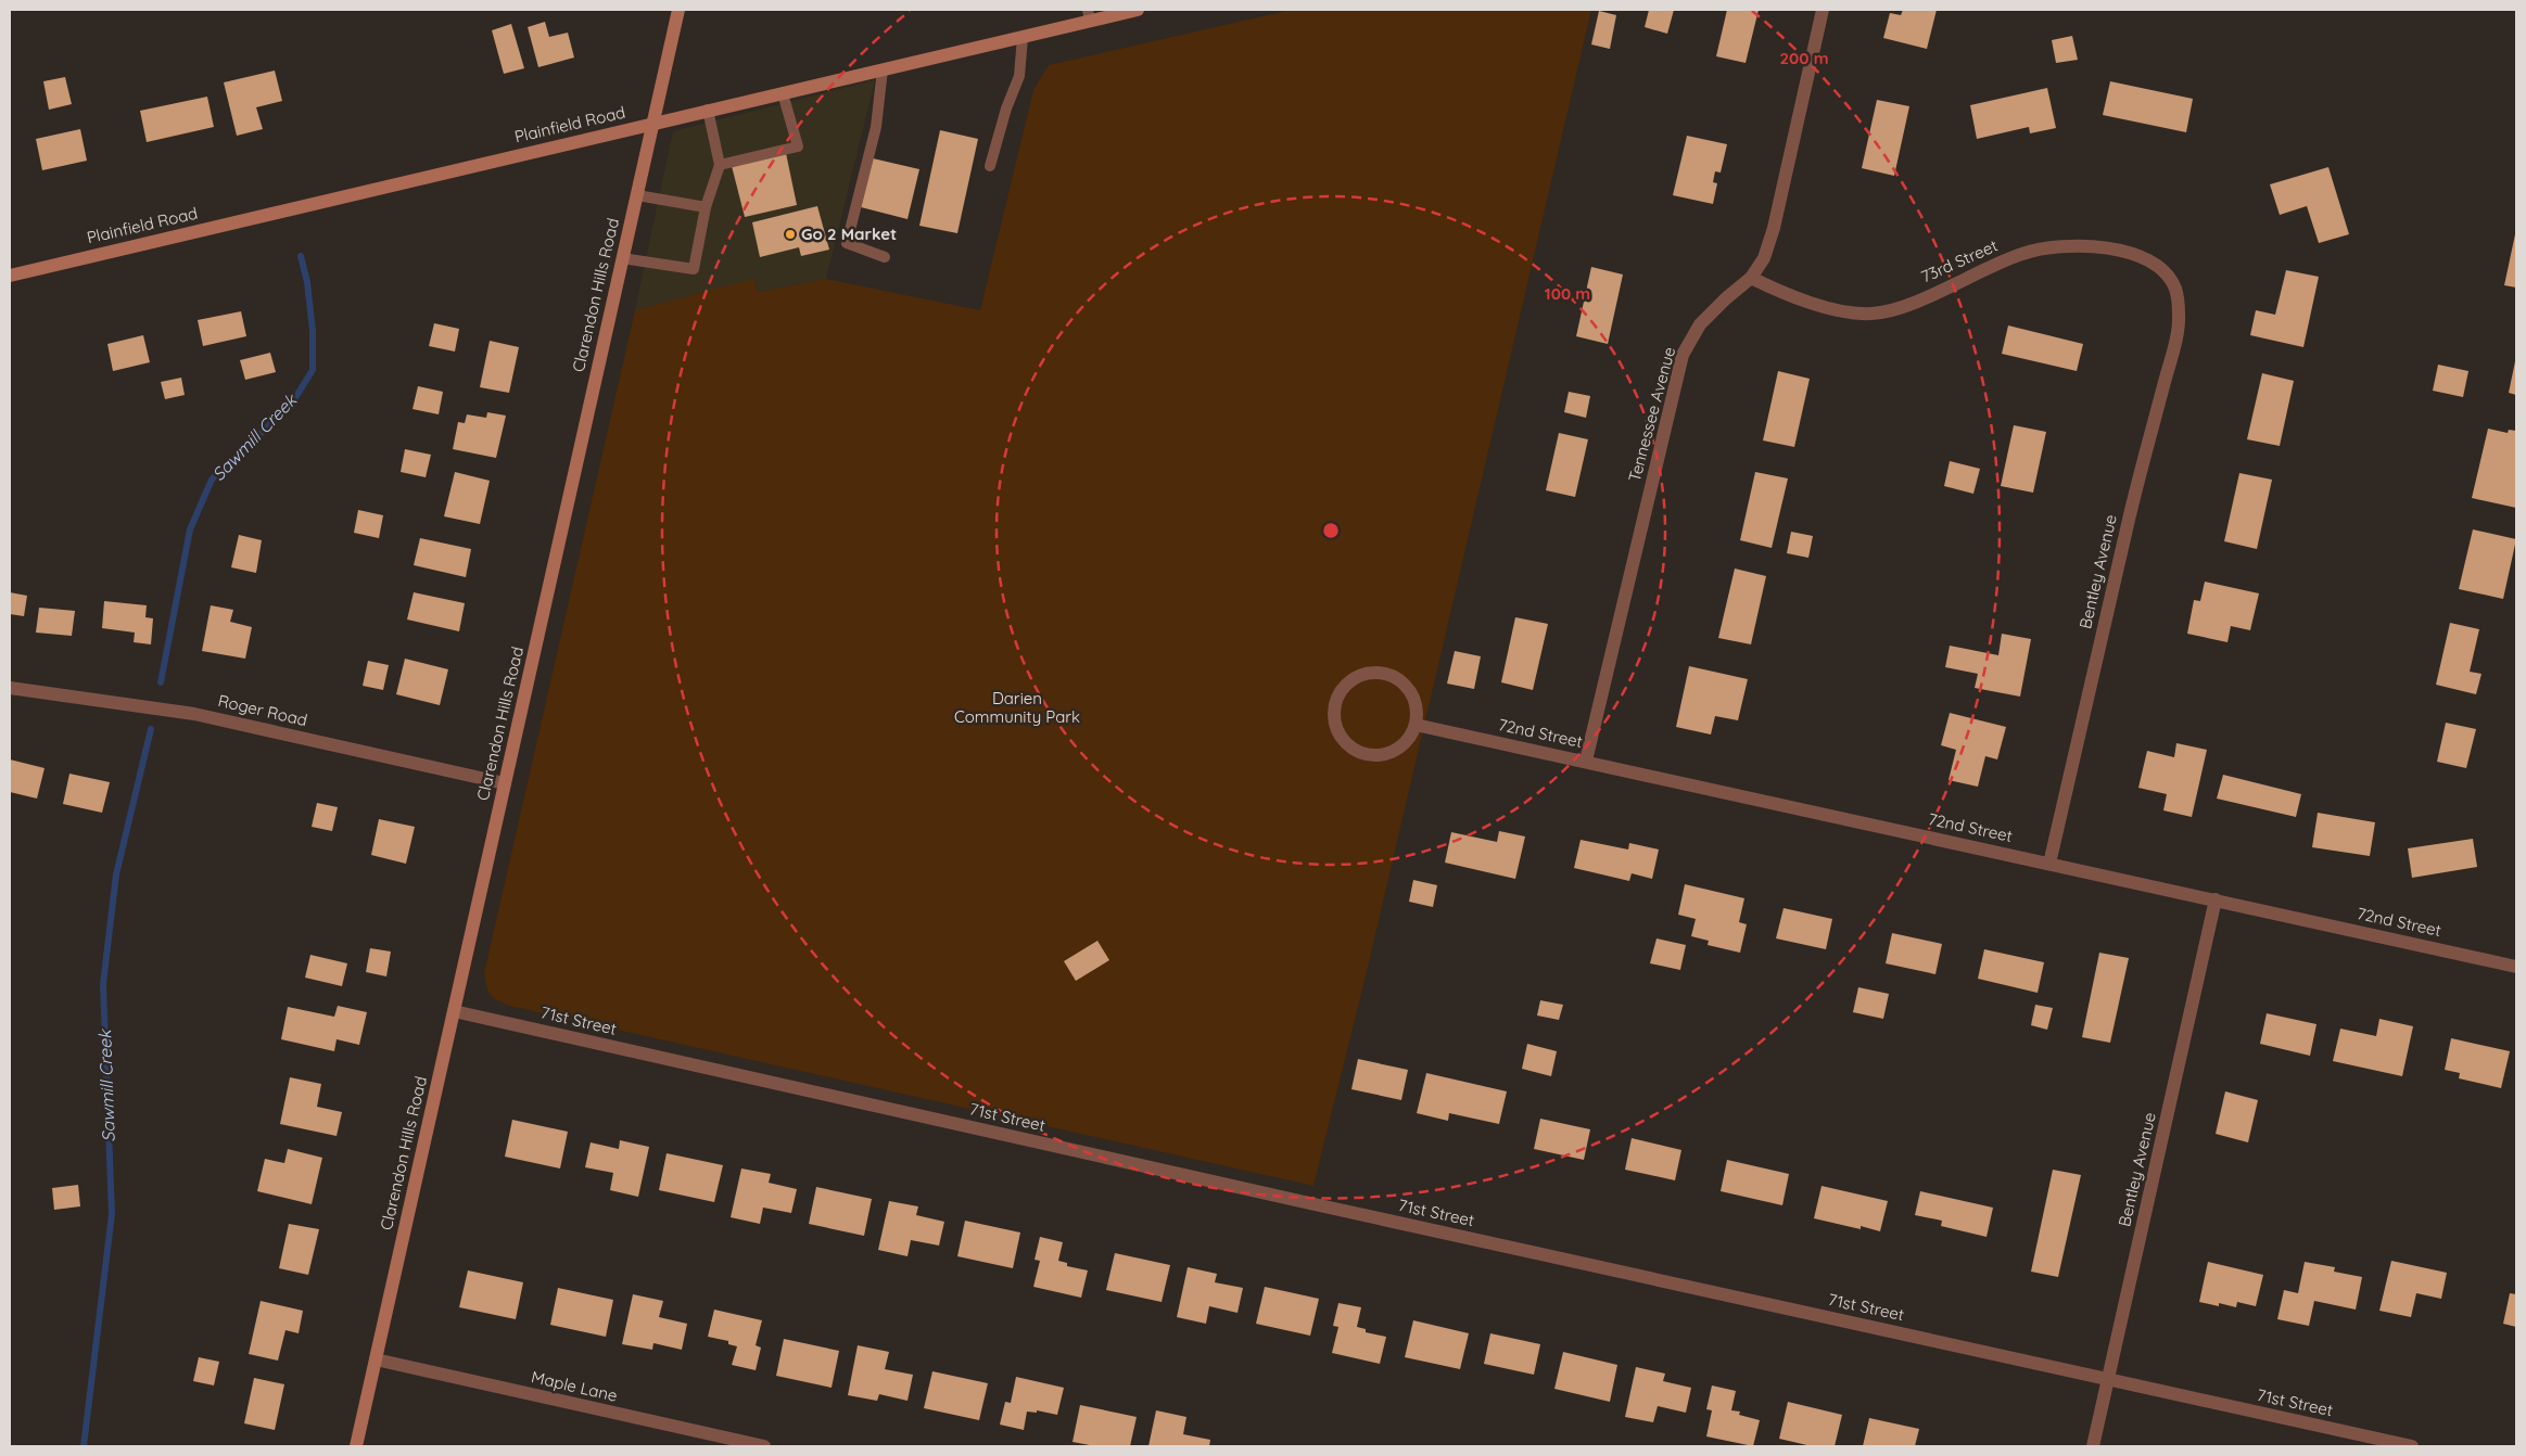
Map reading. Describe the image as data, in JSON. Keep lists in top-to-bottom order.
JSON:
{
  "streets": {
    "street": [
      "Plainfield Road",
      "73rd Street",
      "Clarendon Hills Road",
      "Tennessee Avenue",
      "Bentley Avenue",
      "Roger Road",
      "72nd Street",
      "71st Street",
      "Maple Lane"
    ]
  },
  "crossings": [
    ["Plainfield Road", "Clarendon Hills Road"],
    ["73rd Street", "Tennessee Avenue"],
    ["73rd Street", "Bentley Avenue"],
    ["Clarendon Hills Road", "Roger Road"],
    ["Clarendon Hills Road", "71st Street"],
    ["Clarendon Hills Road", "Maple Lane"],
    ["Tennessee Avenue", "72nd Street"],
    ["Bentley Avenue", "72nd Street"],
    ["Bentley Avenue", "71st Street"]
  ],
  "water": ["Sawmill Creek"],
  "parks": ["Darien Community Park"],
  "places": ["Go 2 Market"],
  "rings": ["200 m", "100 m"]
}
